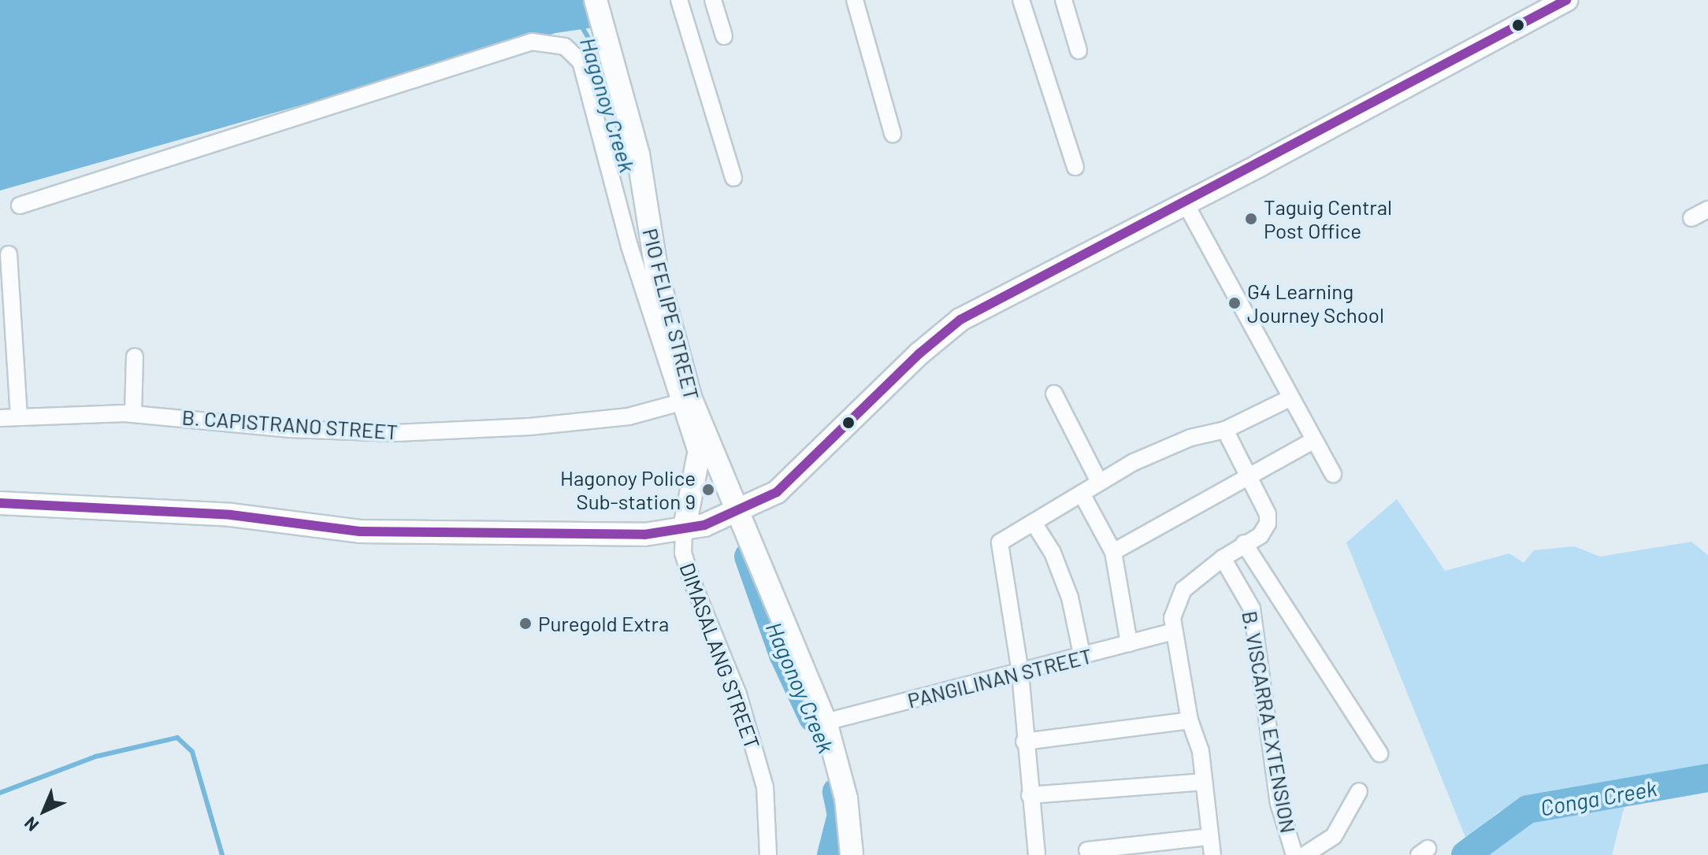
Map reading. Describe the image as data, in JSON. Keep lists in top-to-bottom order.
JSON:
{
  "streets": {
    "main road": ["PIO FELIPE STREET"],
    "street": [
      "B. CAPISTRANO STREET",
      "DIMASALANG STREET",
      "PANGILINAN STREET",
      "B. VISCARRA EXTENSION"
    ]
  },
  "crossings": [
    ["PIO FELIPE STREET", "B. CAPISTRANO STREET"],
    ["PIO FELIPE STREET", "DIMASALANG STREET"],
    ["PIO FELIPE STREET", "PANGILINAN STREET"]
  ],
  "water": ["Hagonoy Creek", "Conga Creek"],
  "places": [
    "Taguig Central Post Office",
    "G4 Learning Journey School",
    "Hagonoy Police Sub-station 9",
    "Puregold Extra"
  ],
  "north": "bottom left"
}
